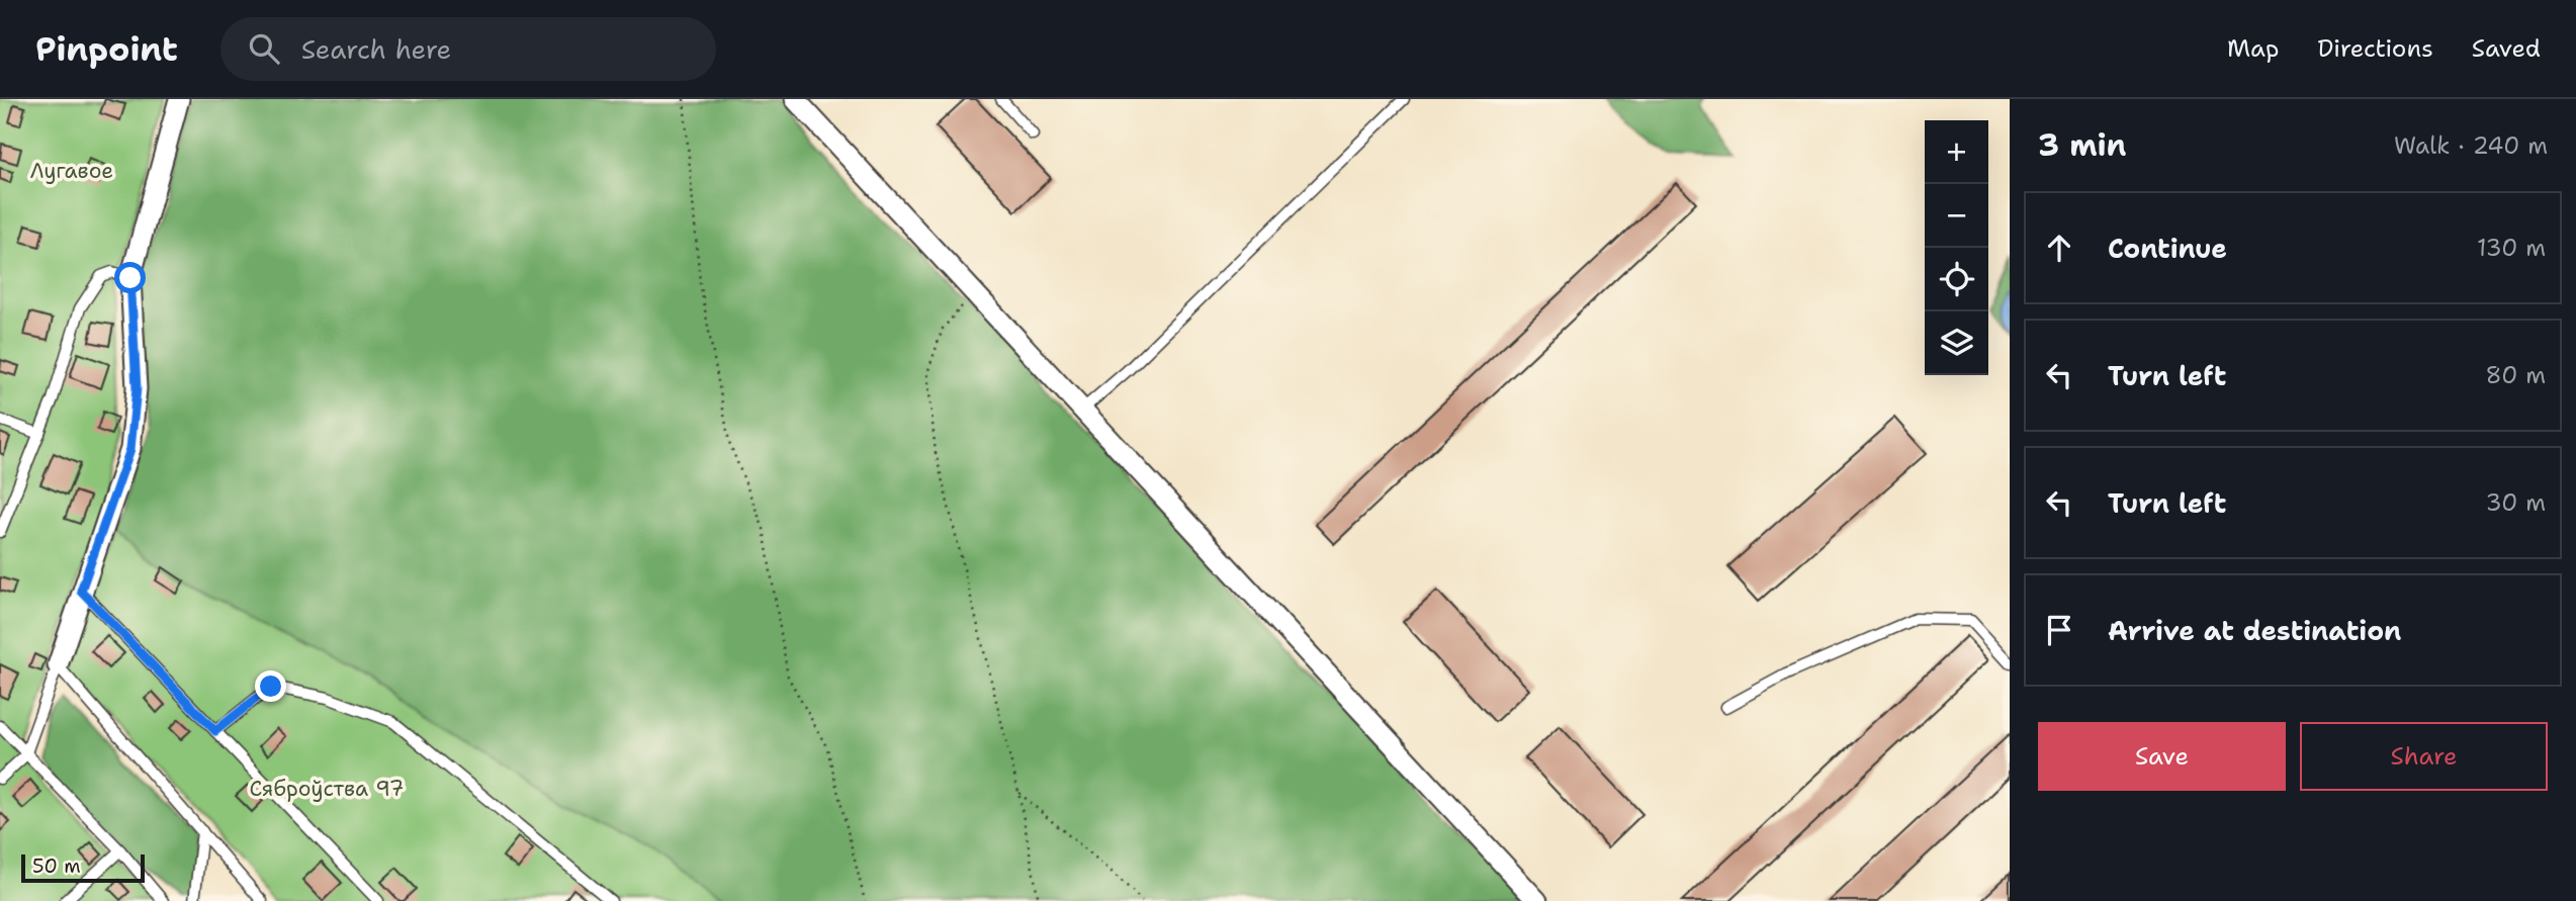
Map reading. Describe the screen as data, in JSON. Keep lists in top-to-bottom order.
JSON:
{
  "parks": ["Лугавое", "Сяброўства 97"],
  "scale_bar": "50 m",
  "page": {
    "header": "Pinpoint",
    "search": "Search here",
    "nav": ["Map", "Directions", "Saved"],
    "heading": ["3 min", "Walk · 240 m"],
    "map_buttons": ["+", "−"],
    "list": [
      ["Continue", "130 m"],
      ["Turn left", "80 m"],
      ["Turn left", "30 m"],
      "Arrive at destination"
    ],
    "buttons": ["Save", "Share"],
    "scale": "50 m"
  }
}
